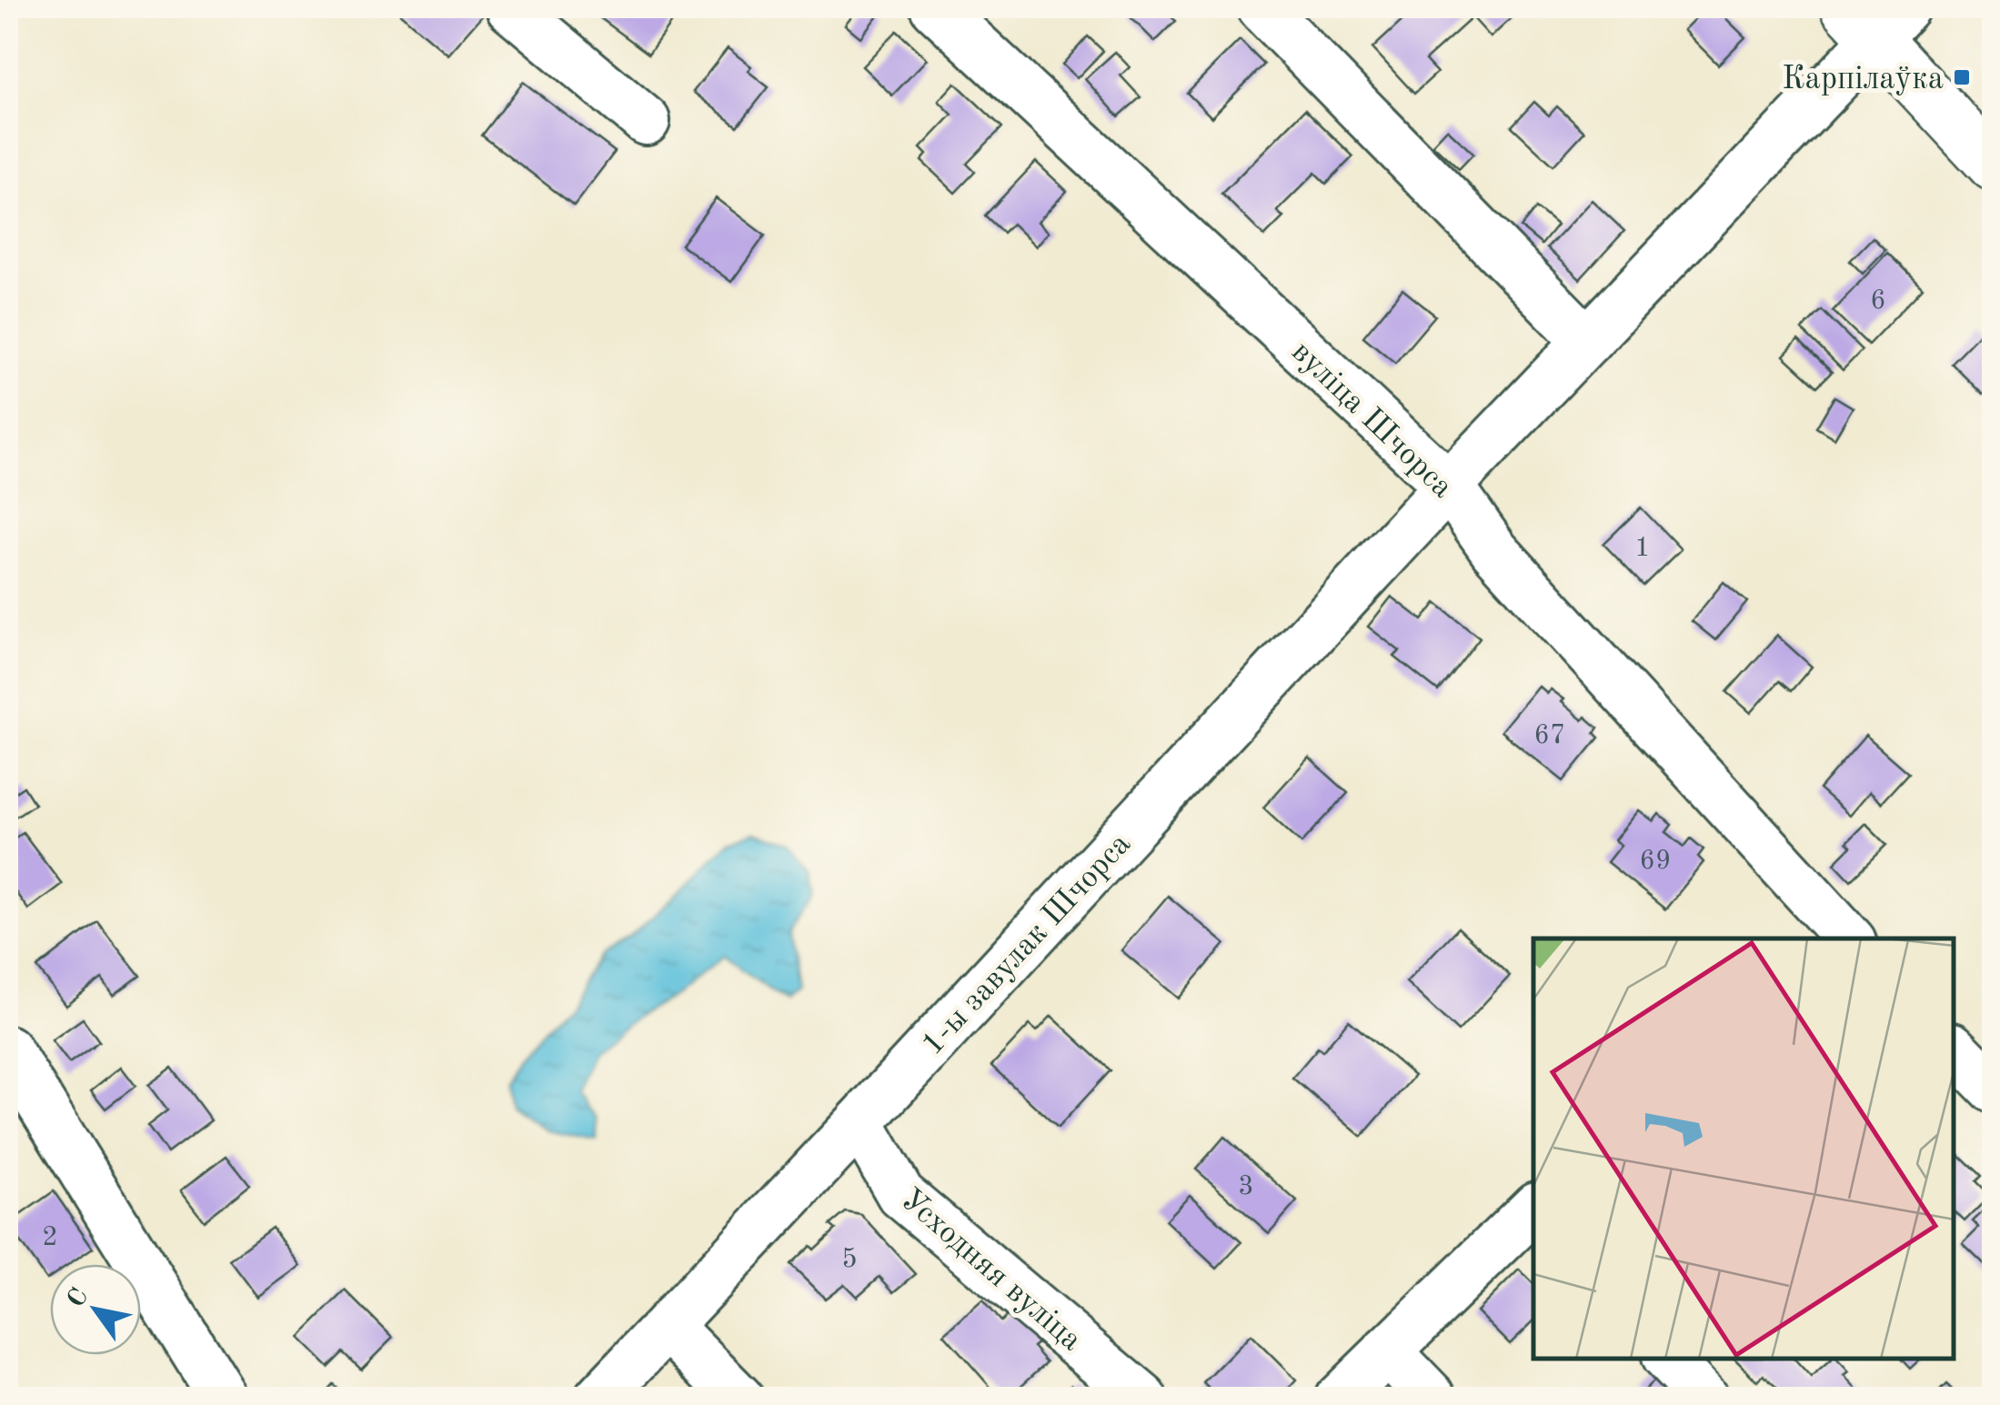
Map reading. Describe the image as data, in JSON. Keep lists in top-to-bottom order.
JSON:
{
  "streets": {
    "street": ["вуліца Шчорса", "1-ы завулак Шчорса", "Усходняя вуліца"]
  },
  "crossings": [
    ["вуліца Шчорса", "1-ы завулак Шчорса"],
    ["1-ы завулак Шчорса", "Усходняя вуліца"]
  ],
  "places": {
    "transit": ["Карпілаўка"]
  },
  "house_numbers": [
    "6",
    "1",
    "67",
    "69",
    "3",
    "2",
    "5"
  ],
  "north": "top left"
}
